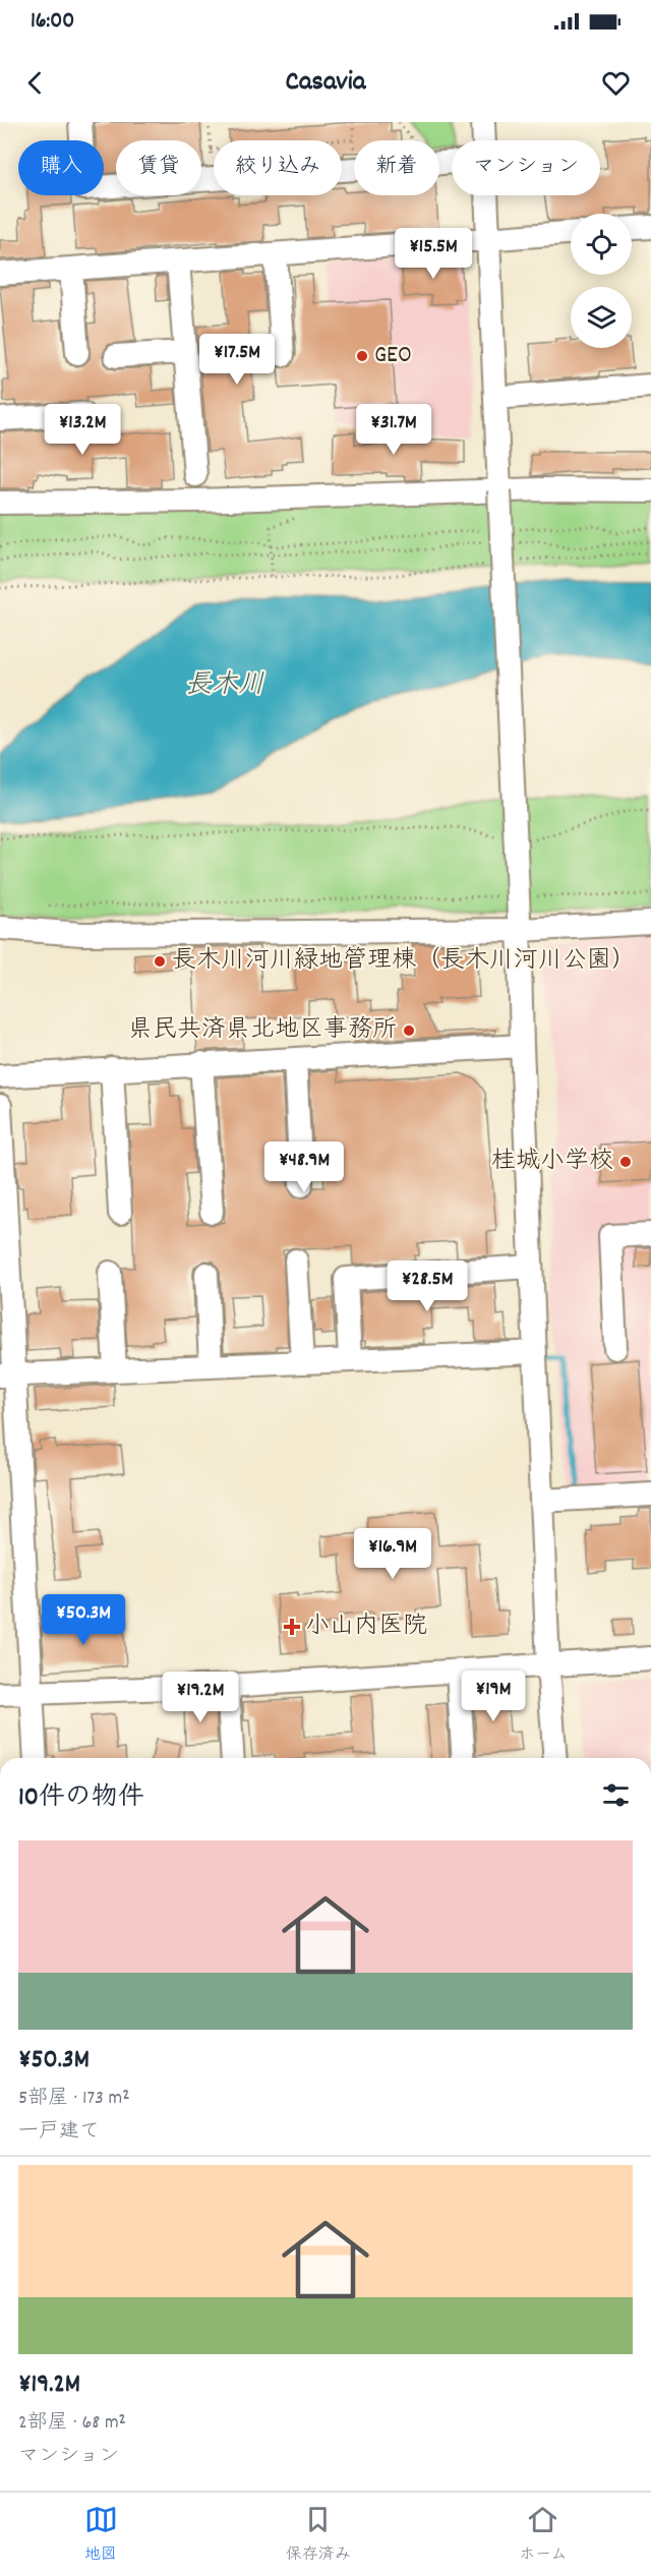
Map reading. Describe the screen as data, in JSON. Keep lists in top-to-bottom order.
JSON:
{
  "water": ["長木川"],
  "places": {
    "other": [
      "GEO",
      "長木川河川緑地管理棟（長木川河川公園）",
      "県民共済県北地区事務所",
      "桂城小学校"
    ],
    "health": ["小山内医院"]
  },
  "page": {
    "status": "16:00",
    "header": "Casavia",
    "chip": [
      "購入",
      "賃貸",
      "絞り込み",
      "新着",
      "マンション"
    ],
    "price": [
      "¥15.5M",
      "¥17.5M",
      "¥13.2M",
      "¥31.7M",
      "¥48.9M",
      "¥28.5M",
      "¥16.9M",
      "¥50.3M",
      "¥19M",
      "¥19.2M"
    ],
    "heading": "10件の物件",
    "list": [
      {
        "name": "¥50.3M",
        "note": "5部屋 · 173 m² · 一戸建て"
      },
      {
        "name": "¥19.2M",
        "note": "2部屋 · 68 m² · マンション"
      }
    ],
    "tabs": ["地図", "保存済み", "ホーム"]
  }
}
